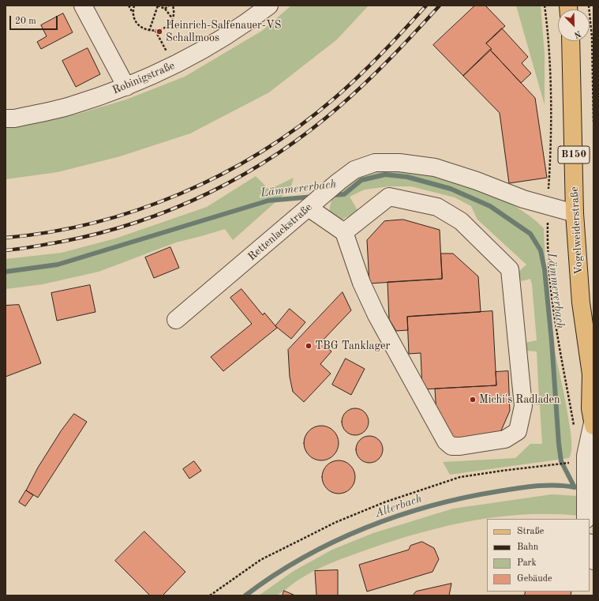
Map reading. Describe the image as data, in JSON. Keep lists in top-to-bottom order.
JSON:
{
  "streets": {
    "main road": ["B150", "Vogelweiderstraße"],
    "street": ["Robinigstraße", "Rettenlackstraße"]
  },
  "crossings": [
    ["Vogelweiderstraße", "Rettenlackstraße"]
  ],
  "water": ["Lämmererbach", "Alterbach"],
  "places": ["Heinrich-Salfenauer-VS Schallmoos", "TBG Tanklager", "Michi's Radladen"],
  "legend": [
    "Straße",
    "Bahn",
    "Park",
    "Gebäude"
  ],
  "scale_bar": "20 m",
  "north": "bottom right"
}
